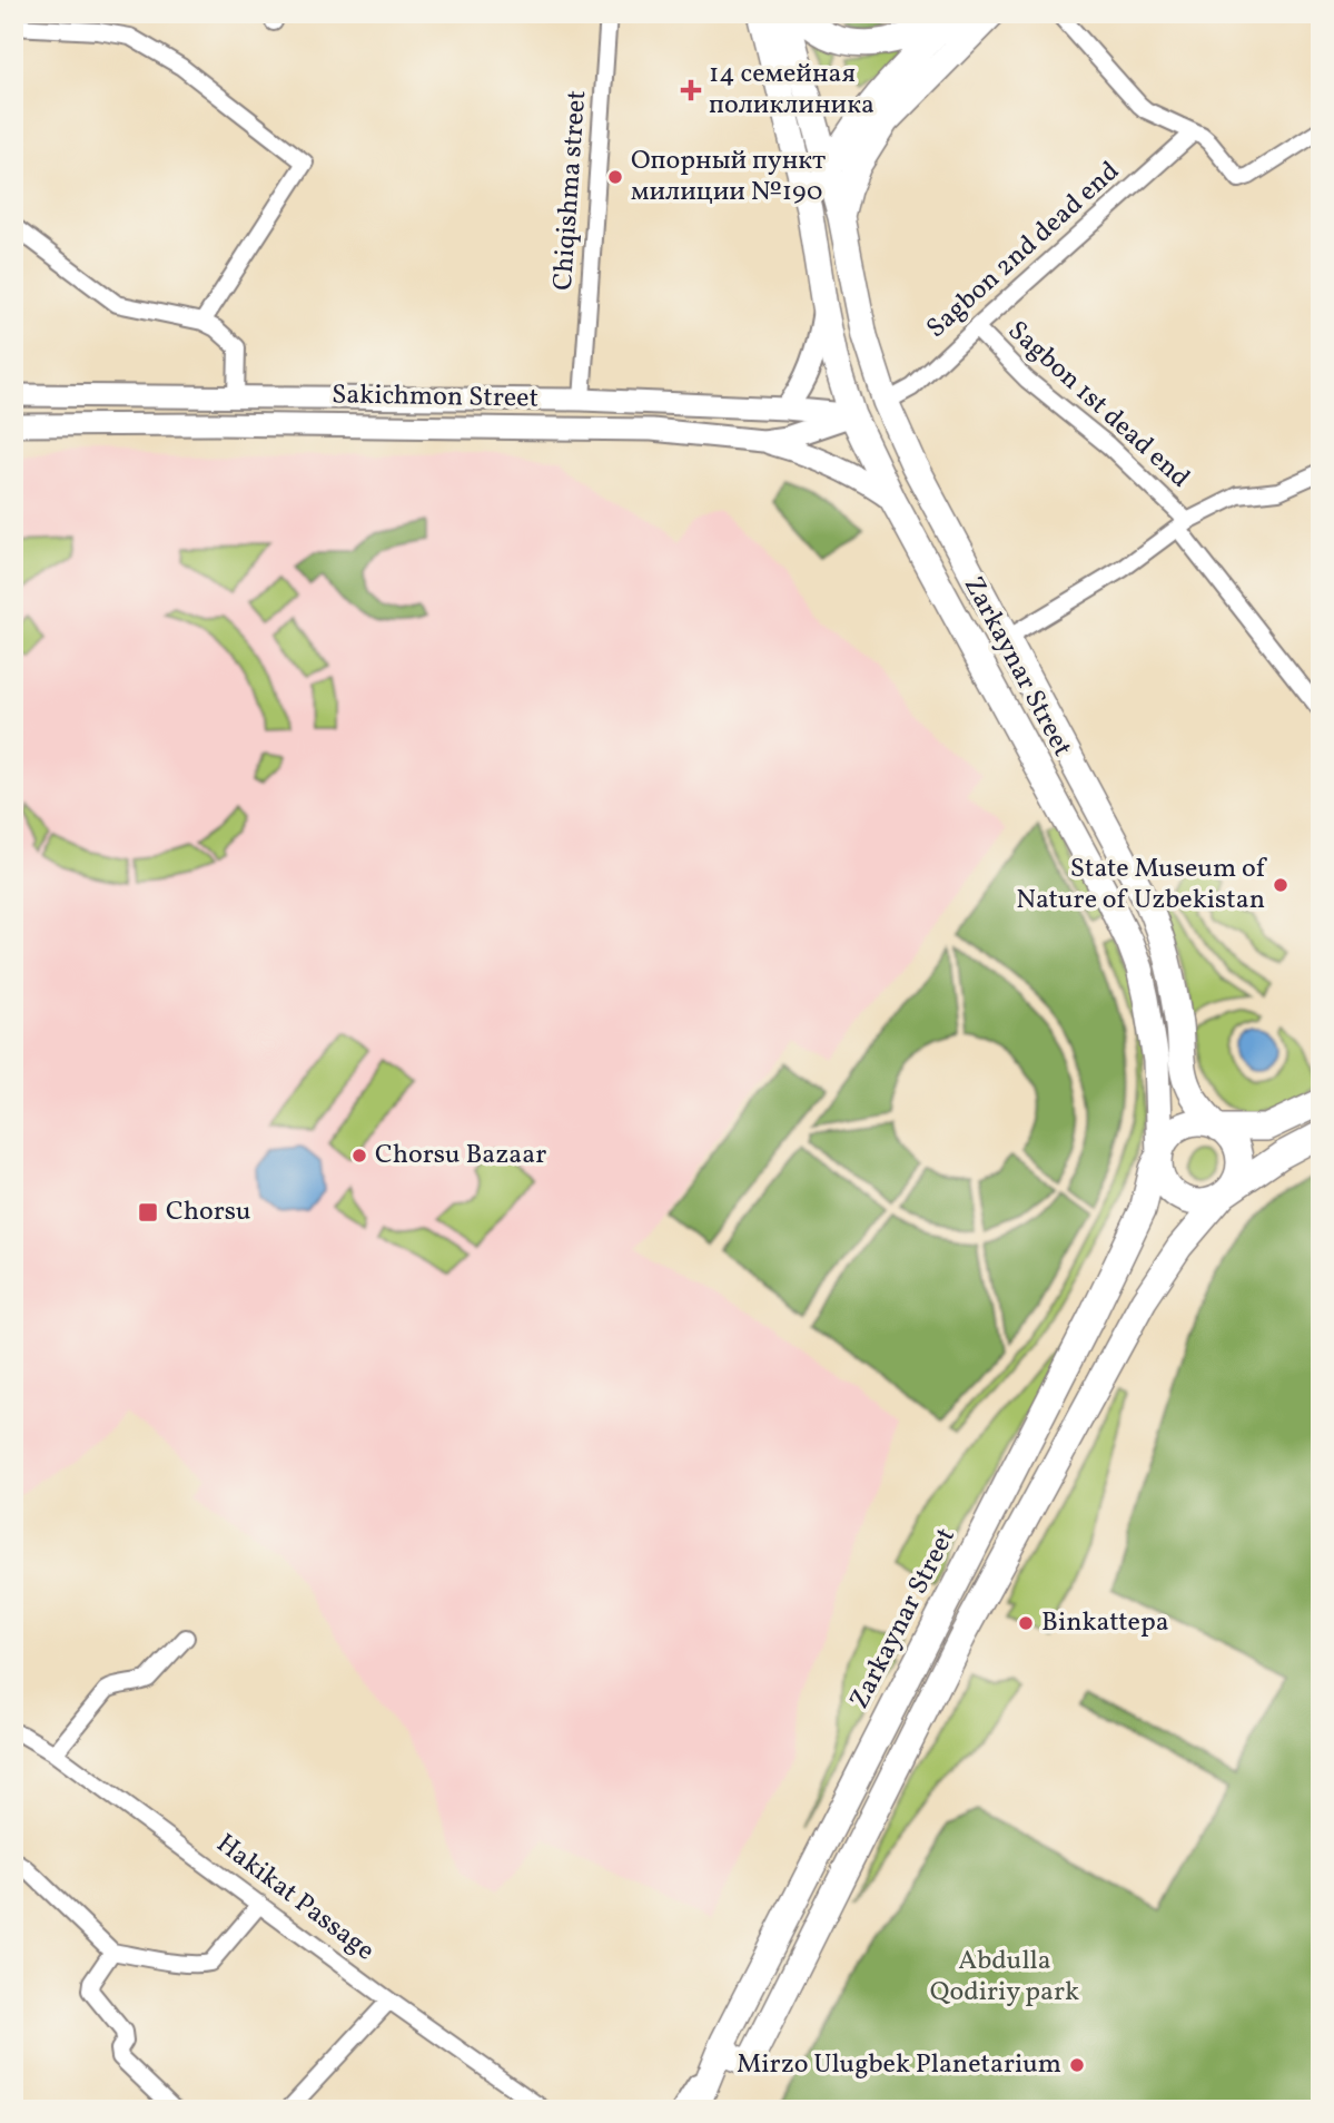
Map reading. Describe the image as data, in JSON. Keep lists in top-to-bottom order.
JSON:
{
  "streets": {
    "main road": ["Sakichmon Street", "Zarkaynar Street"],
    "street": [
      "Chiqishma street",
      "Sagbon 2nd dead end",
      "Sagbon 1st dead end",
      "Hakikat Passage"
    ]
  },
  "crossings": [
    ["Chiqishma street", "Sakichmon Street"],
    ["Sagbon 2nd dead end", "Sakichmon Street"],
    ["Sagbon 2nd dead end", "Sagbon 1st dead end"],
    ["Sagbon 2nd dead end", "Zarkaynar Street"],
    ["Sakichmon Street", "Zarkaynar Street"]
  ],
  "parks": ["Abdulla Qodiriy park"],
  "places": {
    "health": ["14 семейная поликлиника"],
    "other": [
      "Опорный пункт милиции №190",
      "State Museum of Nature of Uzbekistan",
      "Chorsu Bazaar",
      "Binkattepa",
      "Mirzo Ulugbek Planetarium"
    ],
    "transit": ["Chorsu"]
  }
}
